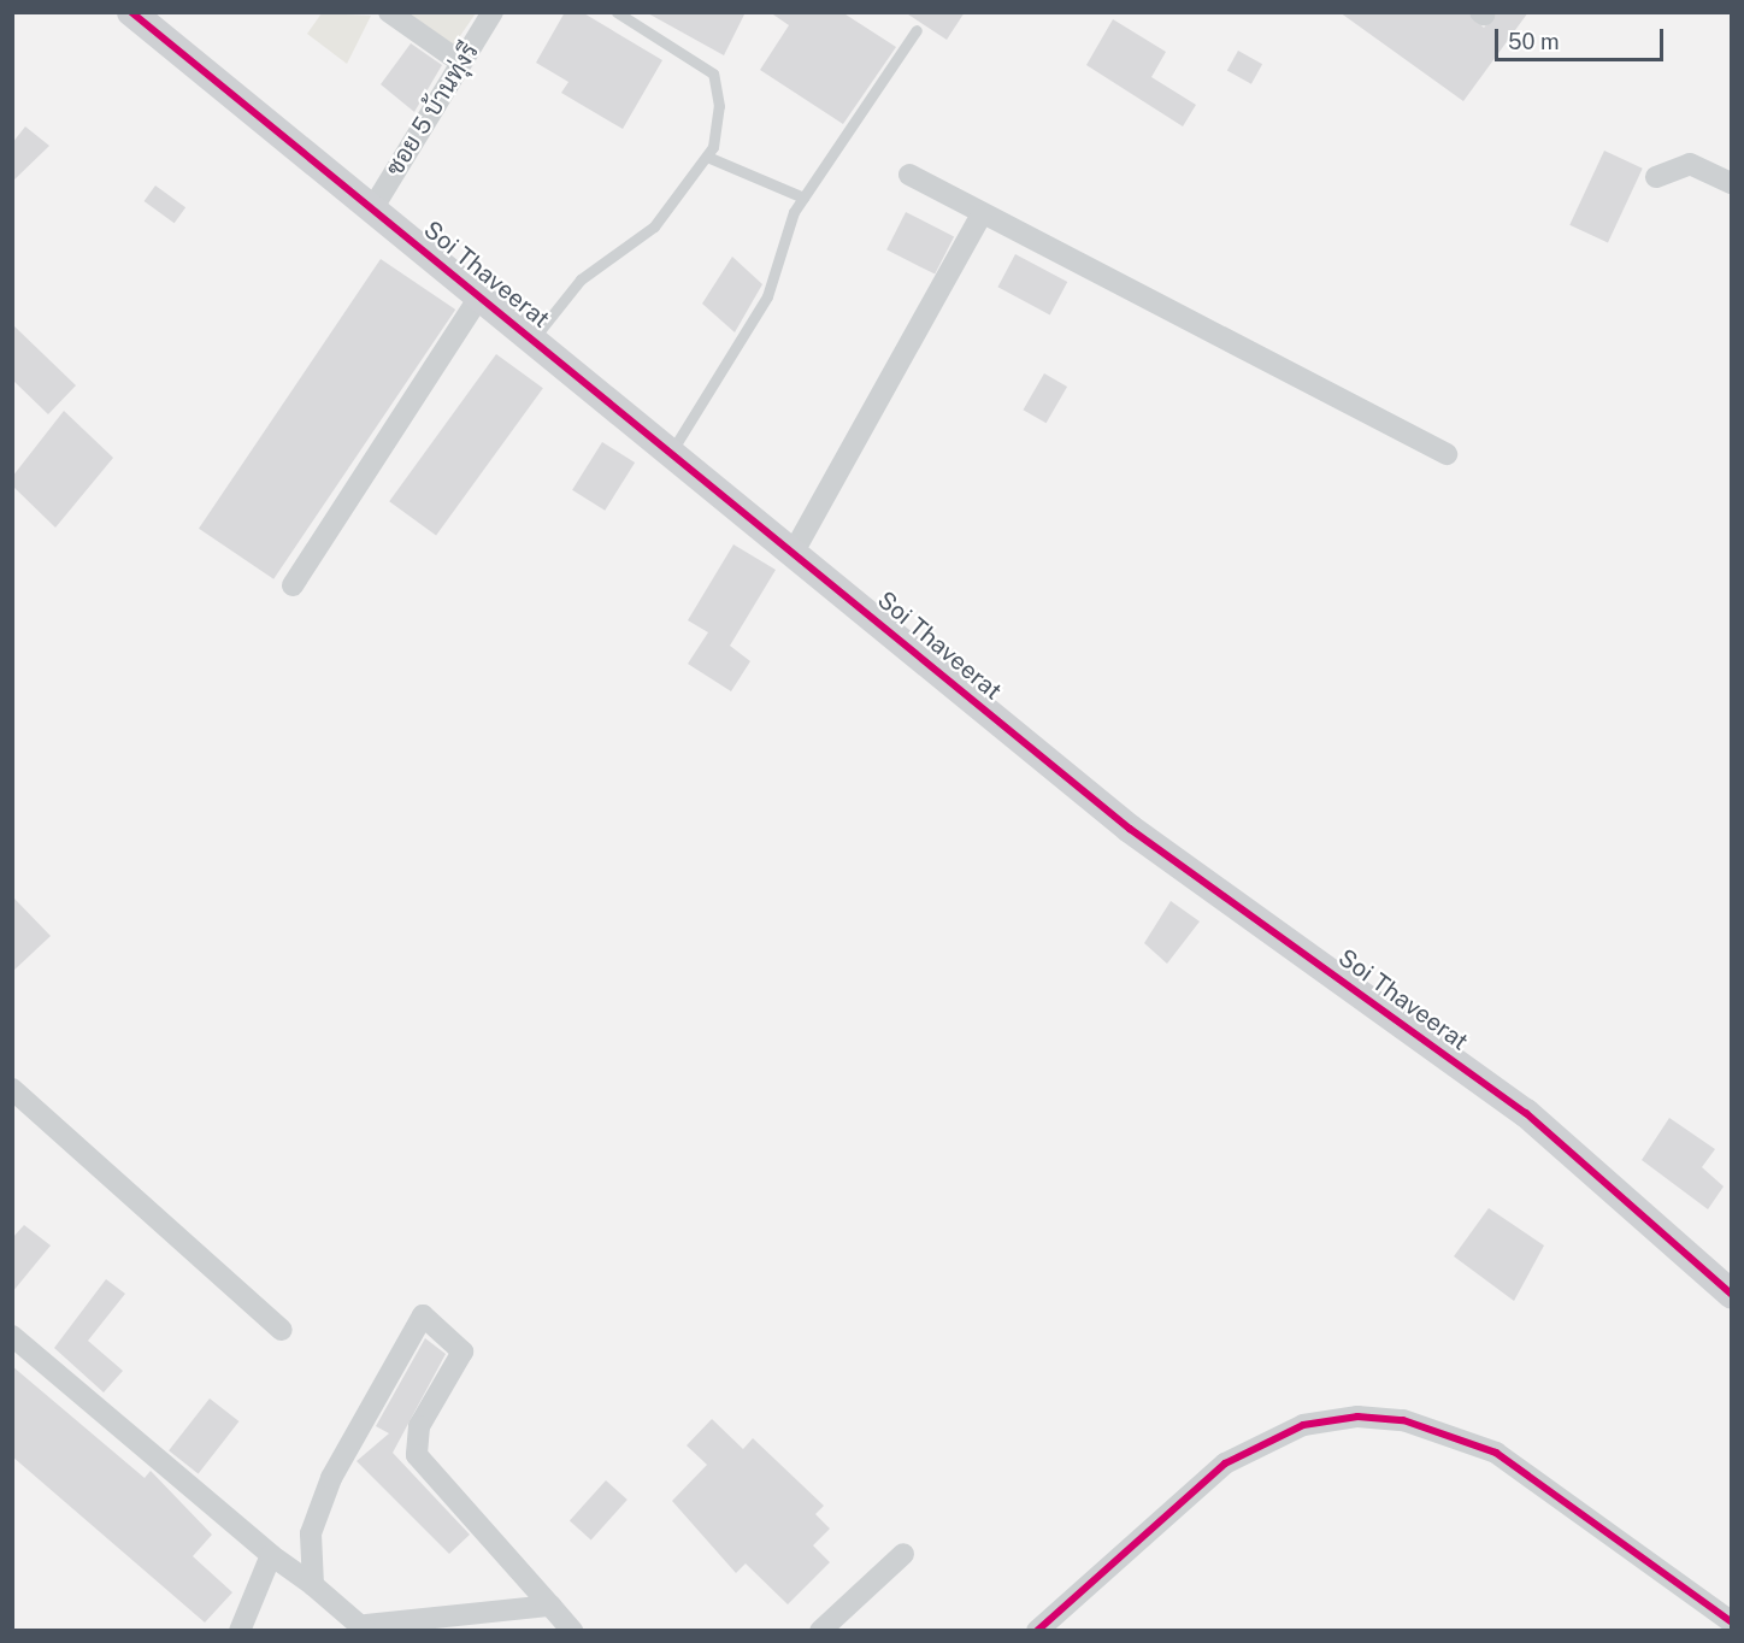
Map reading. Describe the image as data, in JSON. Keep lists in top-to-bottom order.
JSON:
{
  "streets": {
    "street": ["ซอย 5 บ้านทุ่งรี", "Soi Thaveerat"]
  },
  "crossings": [
    ["ซอย 5 บ้านทุ่งรี", "Soi Thaveerat"]
  ],
  "scale_bar": "50 m"
}
